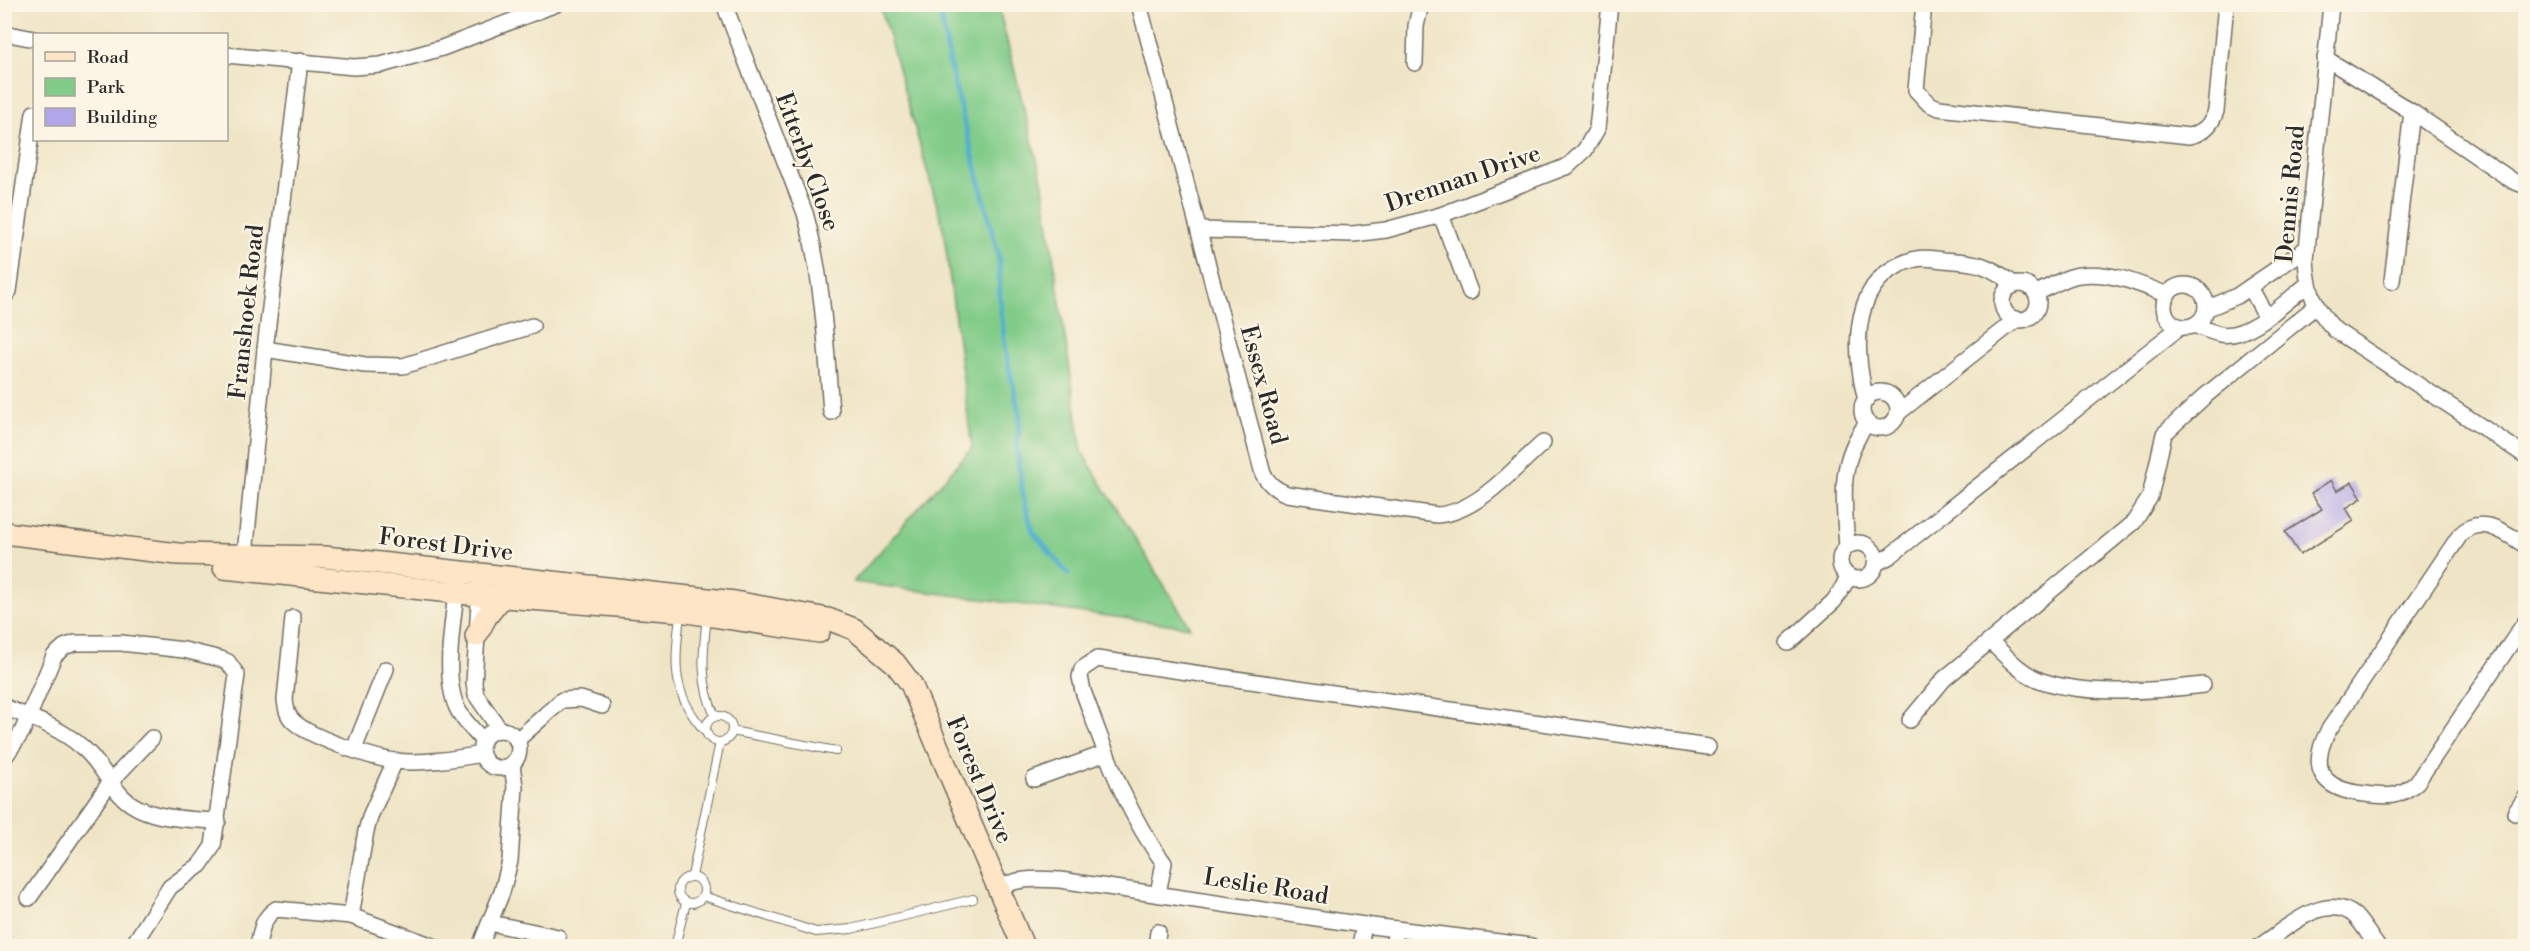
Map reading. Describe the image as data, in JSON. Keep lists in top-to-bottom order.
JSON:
{
  "streets": {
    "street": [
      "Etterby Close",
      "Drennan Drive",
      "Dennis Road",
      "Franshoek Road",
      "Essex Road",
      "Forest Drive",
      "Leslie Road"
    ]
  },
  "crossings": [
    ["Drennan Drive", "Essex Road"],
    ["Franshoek Road", "Forest Drive"],
    ["Forest Drive", "Leslie Road"]
  ],
  "legend": ["Road", "Park", "Building"]
}
